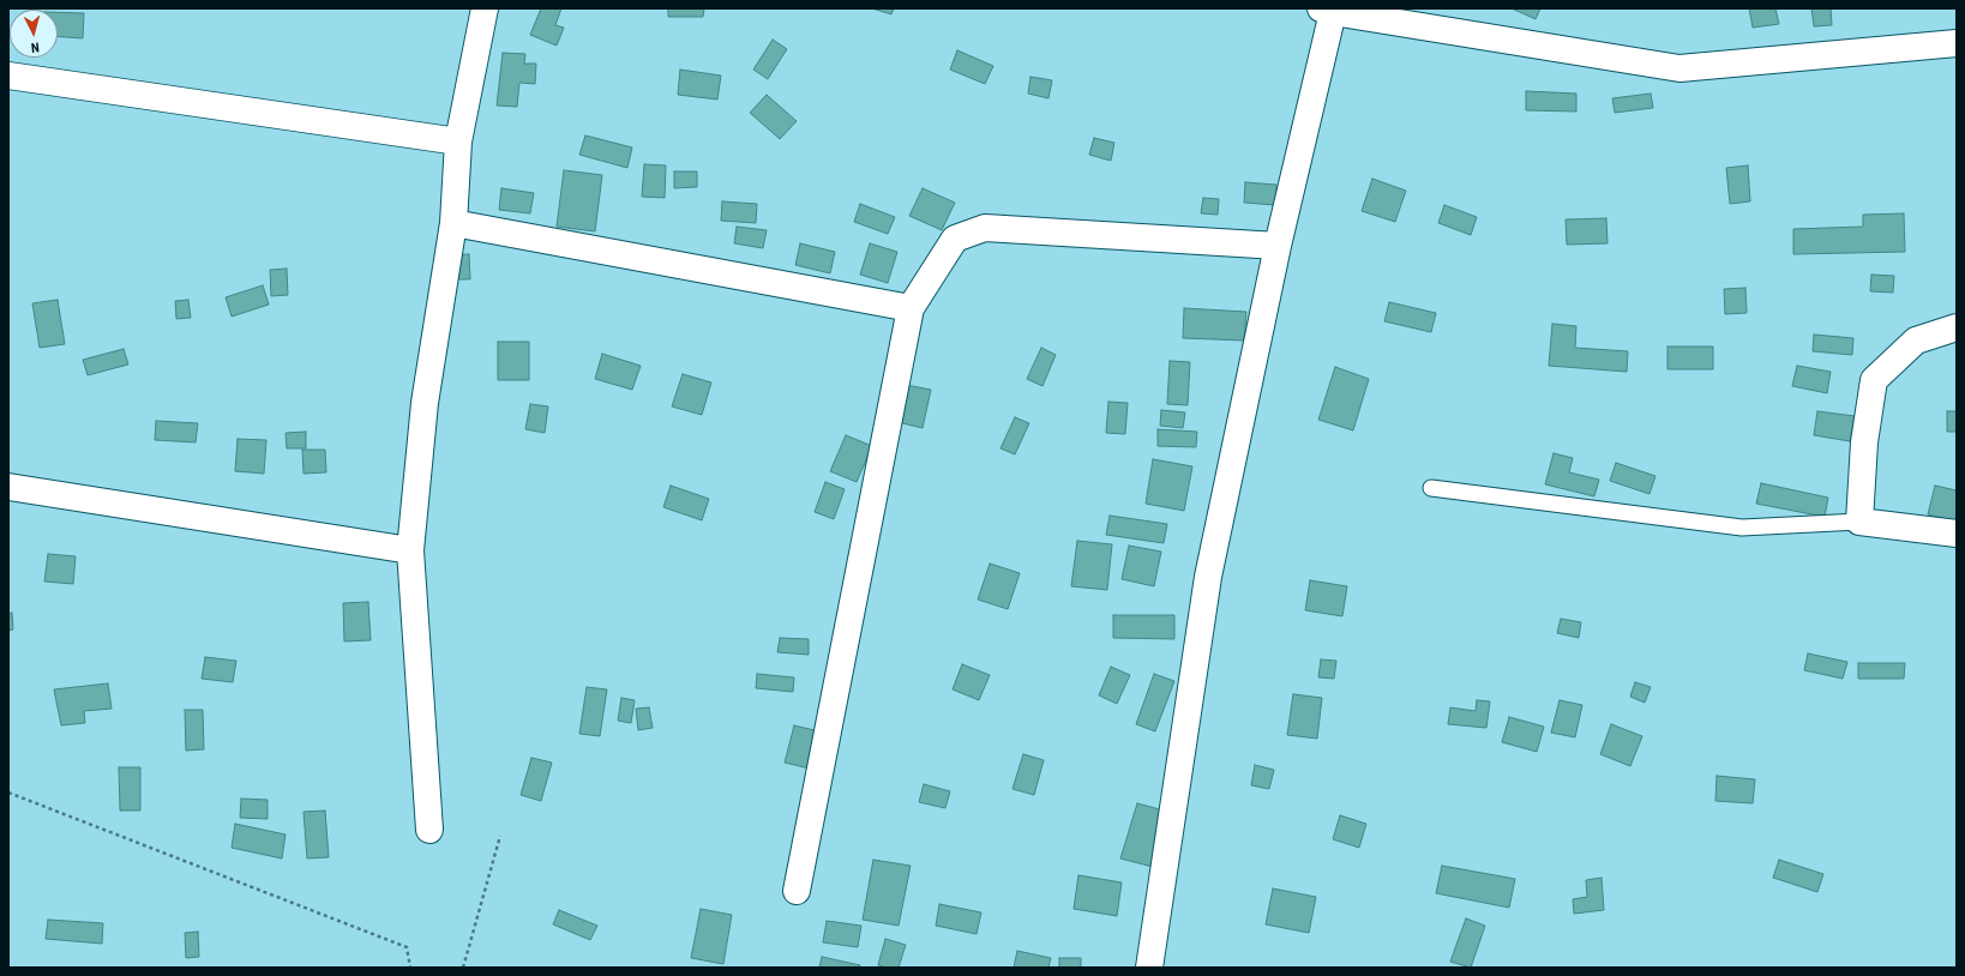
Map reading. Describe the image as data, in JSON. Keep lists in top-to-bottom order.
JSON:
{
  "north": "bottom"
}
